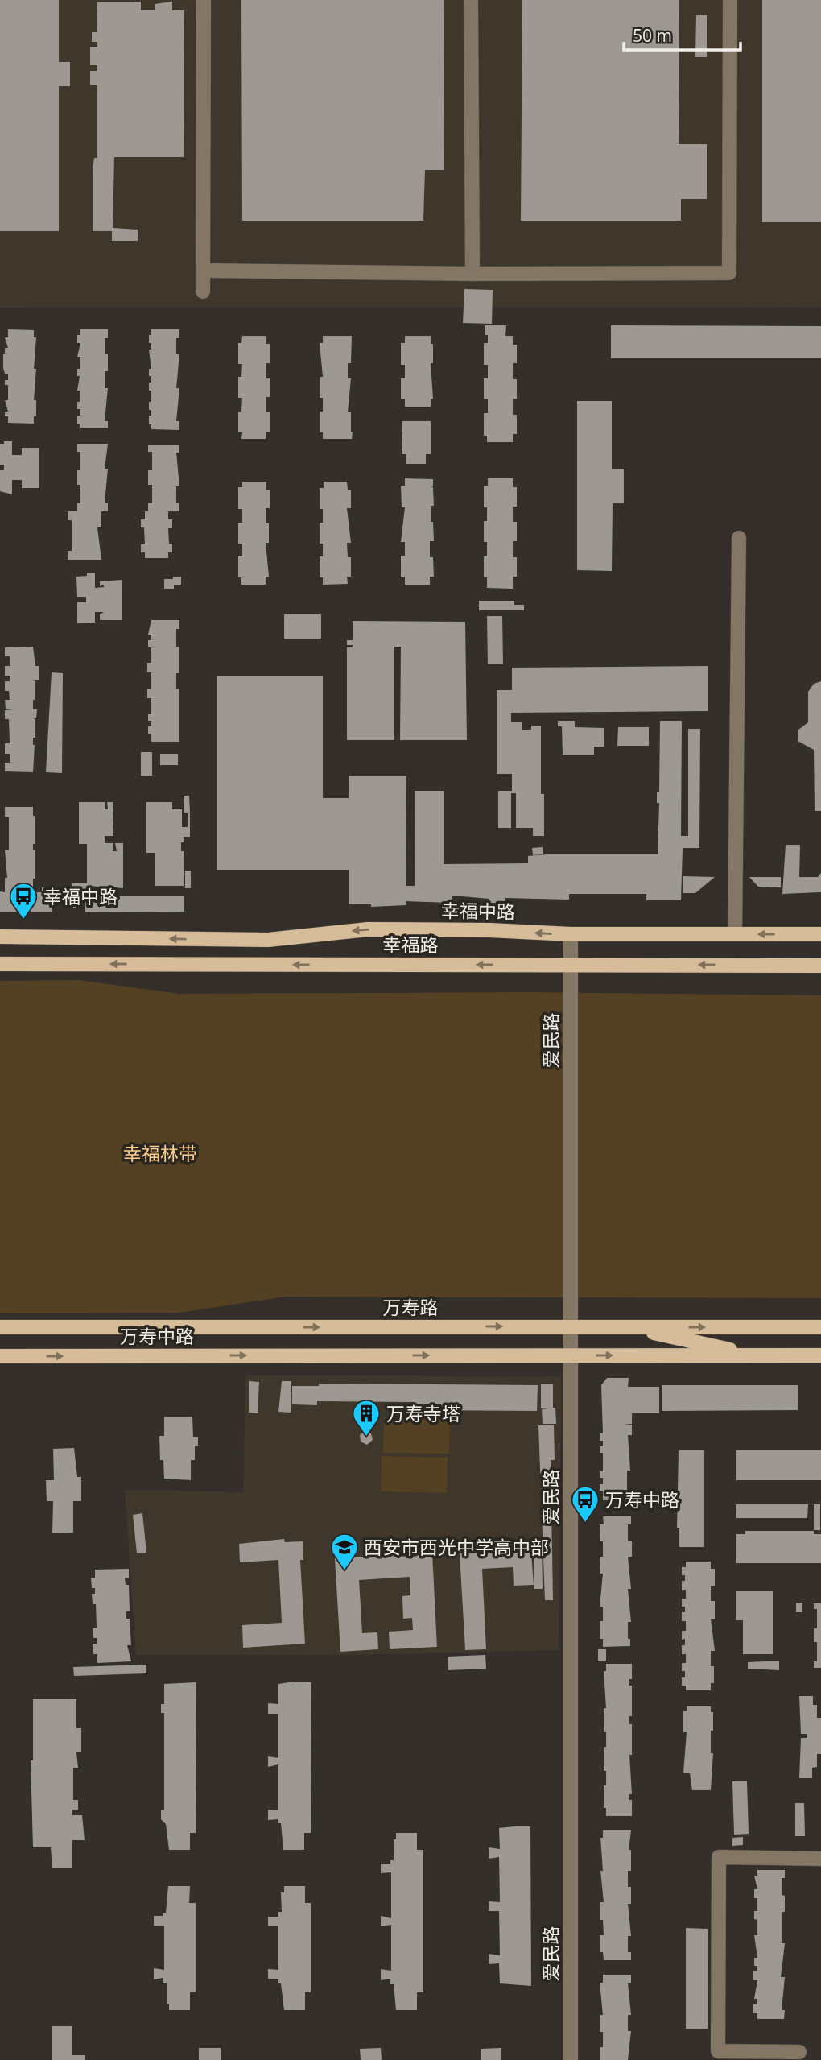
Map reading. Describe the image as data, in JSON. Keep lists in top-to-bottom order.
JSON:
{
  "streets": {
    "main road": [
      "幸福中路",
      "幸福路",
      "万寿路",
      "万寿中路"
    ],
    "street": ["爱民路"]
  },
  "crossings": [
    ["幸福中路", "爱民路"],
    ["幸福路", "爱民路"],
    ["爱民路", "万寿路"],
    ["爱民路", "万寿中路"]
  ],
  "one_way": [
    "幸福中路",
    "幸福路",
    "万寿路",
    "万寿中路"
  ],
  "parks": ["幸福林带"],
  "places": {
    "bus stop": ["幸福中路", "万寿中路"],
    "building": ["万寿寺塔"],
    "school or university": ["西安市西光中学高中部"]
  },
  "scale_bar": "50 m"
}
